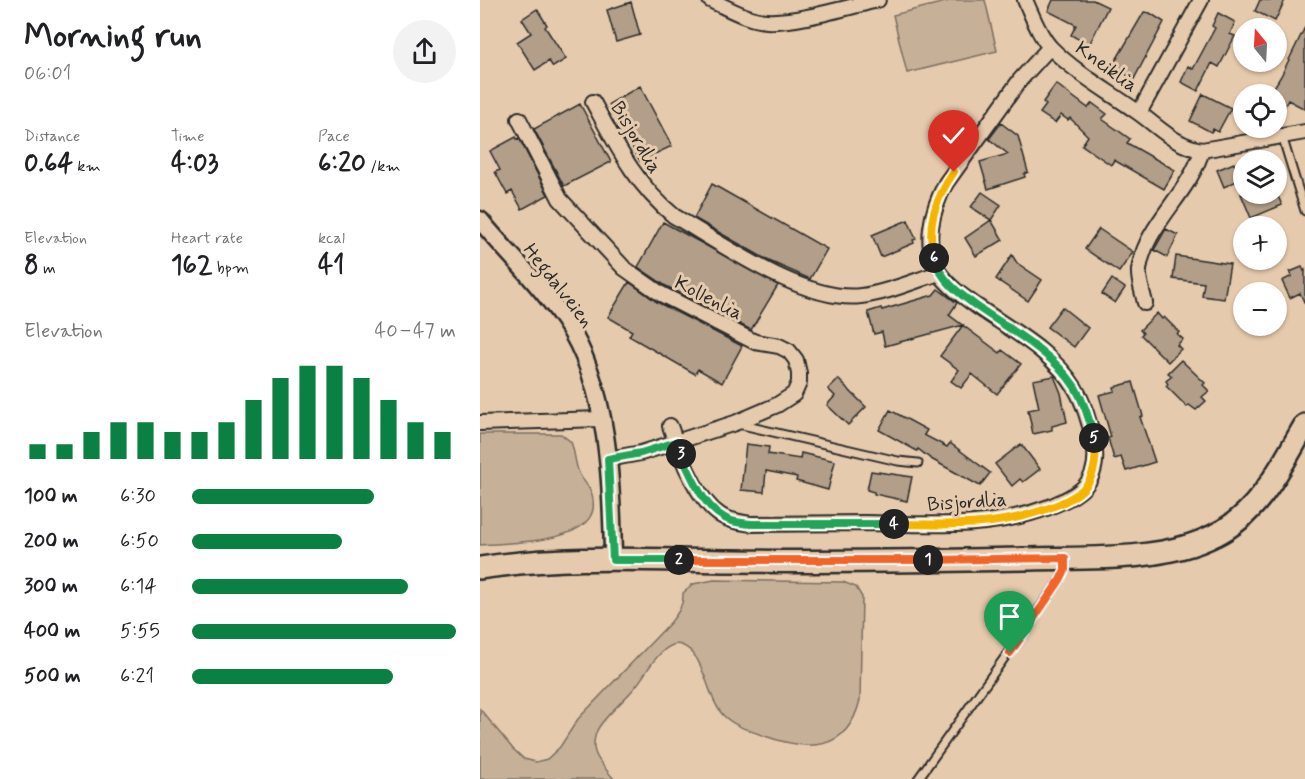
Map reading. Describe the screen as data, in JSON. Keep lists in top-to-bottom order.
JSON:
{
  "streets": {
    "street": [
      "Kneiklia",
      "Bisjordlia",
      "Hegdalveien",
      "Kollenlia"
    ]
  },
  "crossings": [
    ["Bisjordlia", "Kollenlia"],
    ["Hegdalveien", "Kollenlia"]
  ],
  "north": "top",
  "page": {
    "heading": ["Morning run", "06:01"],
    "map_buttons": ["+", "−"],
    "stats": [
      ["Distance", "0.64 km"],
      ["Time", "4:03"],
      ["Pace", "6:20 /km"],
      ["Elevation", "8 m"],
      ["Heart rate", "162 bpm"],
      ["kcal", "41"]
    ],
    "pins": [
      "6",
      "5",
      "3",
      "4",
      "1",
      "2"
    ],
    "chart": ["Elevation", "40–47 m"],
    "list": [
      {
        "name": "100 m",
        "note": "6:30"
      },
      {
        "name": "200 m",
        "note": "6:50"
      },
      {
        "name": "300 m",
        "note": "6:14"
      },
      {
        "name": "400 m",
        "note": "5:55"
      },
      {
        "name": "500 m",
        "note": "6:21"
      }
    ]
  }
}
